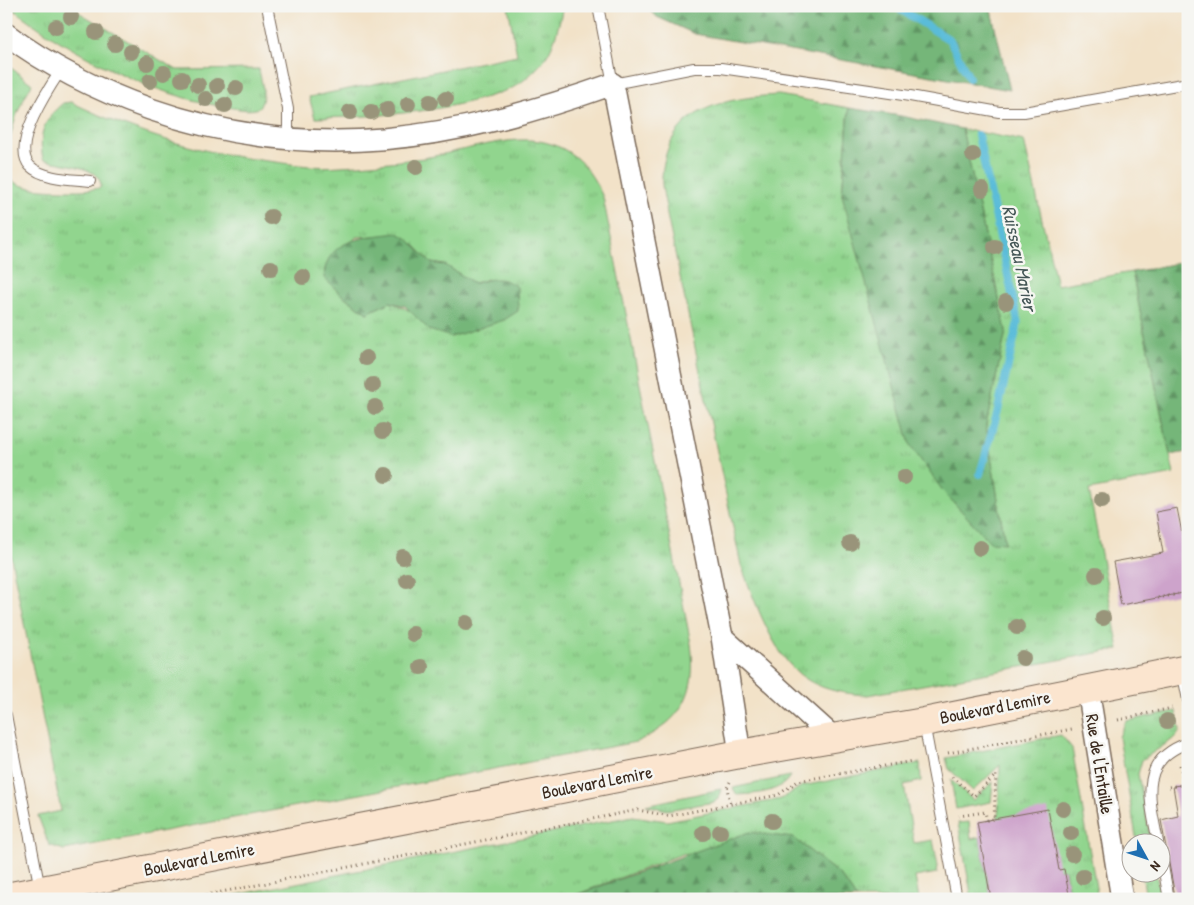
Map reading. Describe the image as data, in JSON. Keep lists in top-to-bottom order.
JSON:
{
  "streets": {
    "main road": ["Boulevard Lemire"],
    "street": ["Rue de l'Entaille"]
  },
  "crossings": [
    ["Boulevard Lemire", "Rue de l'Entaille"]
  ],
  "water": ["Ruisseau Marier"],
  "north": "bottom right"
}
